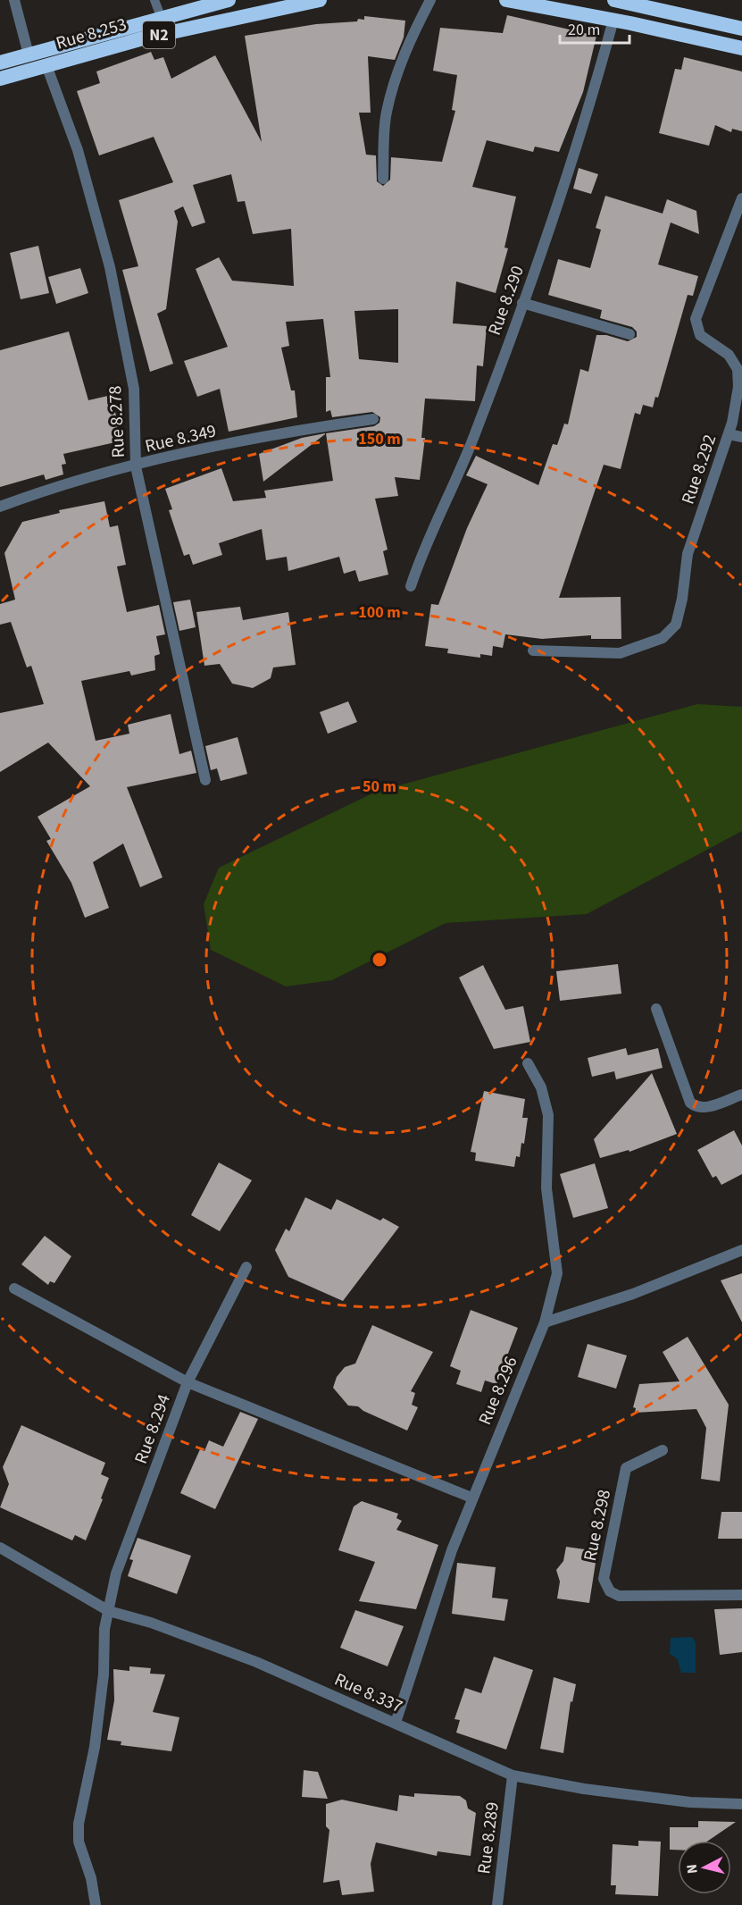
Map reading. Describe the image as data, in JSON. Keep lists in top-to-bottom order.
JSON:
{
  "streets": {
    "highway": ["Rue 8.253", "N2"],
    "street": [
      "Rue 8.290",
      "Rue 8.278",
      "Rue 8.349",
      "Rue 8.292",
      "Rue 8.296",
      "Rue 8.294",
      "Rue 8.298",
      "Rue 8.337",
      "Rue 8.289"
    ]
  },
  "crossings": [
    ["Rue 8.253", "Rue 8.278"],
    ["Rue 8.278", "Rue 8.349"],
    ["Rue 8.296", "Rue 8.337"],
    ["Rue 8.294", "Rue 8.337"],
    ["Rue 8.337", "Rue 8.289"]
  ],
  "scale_bar": "20 m",
  "north": "left",
  "rings": ["150 m", "100 m", "50 m"]
}
